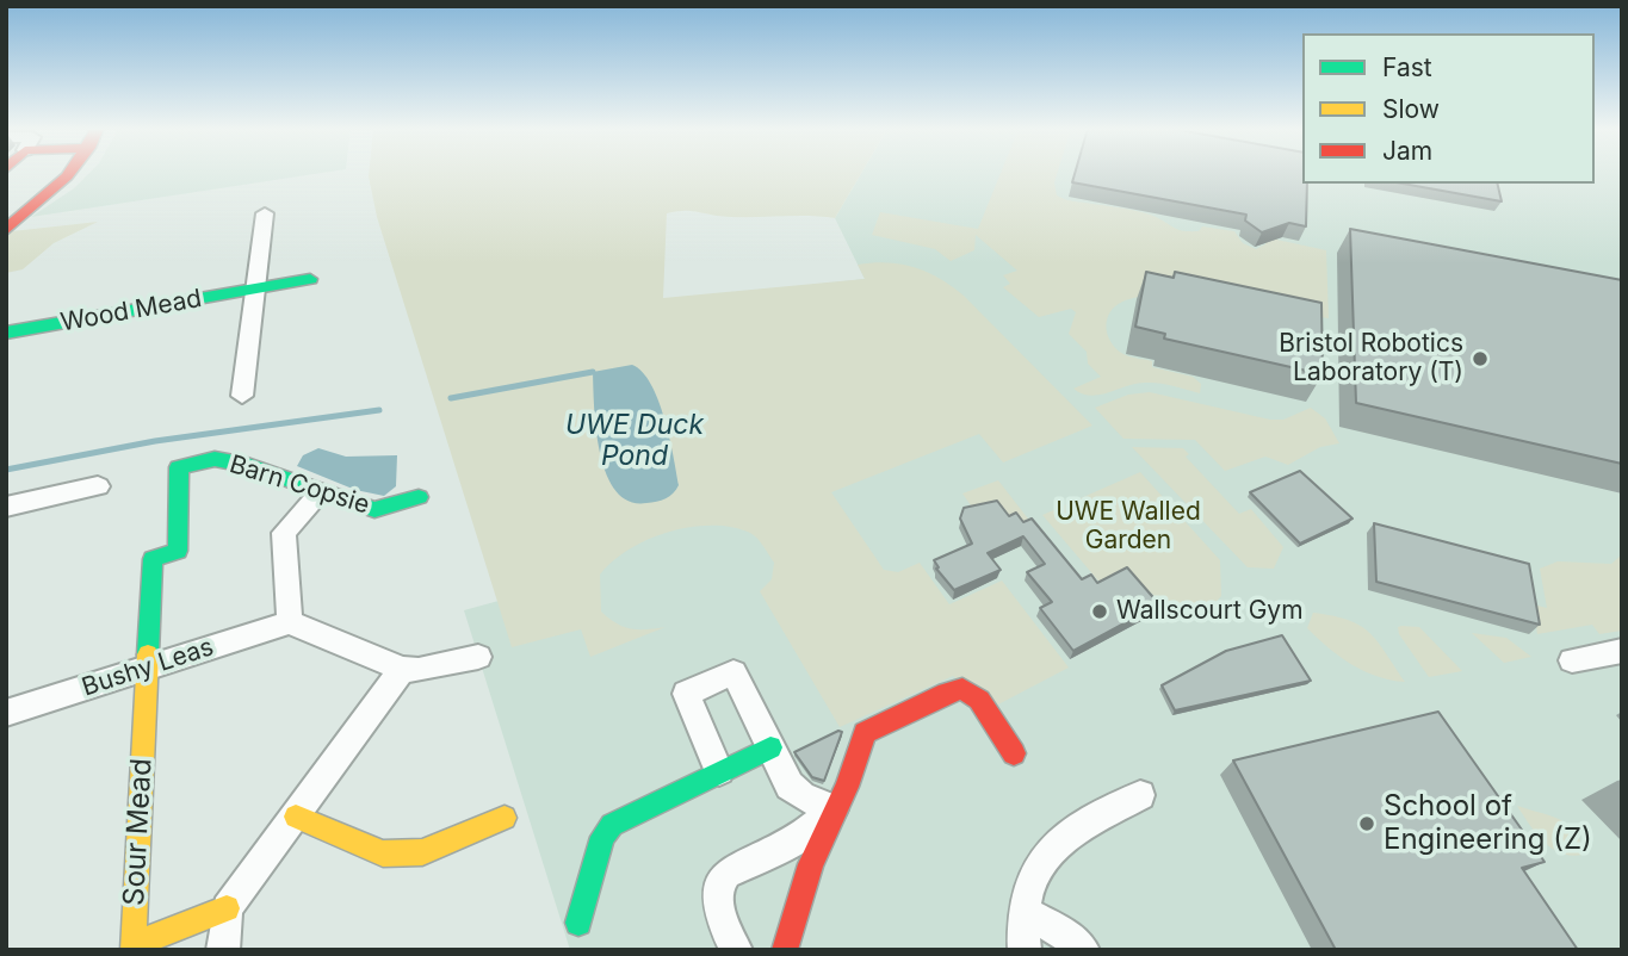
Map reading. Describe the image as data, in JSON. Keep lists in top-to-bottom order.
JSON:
{
  "streets": {
    "street": [
      "Wood Mead",
      "Barn Copsie",
      "Bushy Leas",
      "Sour Mead"
    ]
  },
  "crossings": [
    ["Barn Copsie", "Bushy Leas"],
    ["Barn Copsie", "Sour Mead"],
    ["Bushy Leas", "Sour Mead"]
  ],
  "water": ["UWE Duck Pond"],
  "parks": ["UWE Walled Garden"],
  "places": ["Bristol Robotics Laboratory (T)", "Wallscourt Gym", "School of Engineering (Z)"],
  "legend": ["Fast", "Slow", "Jam"]
}
